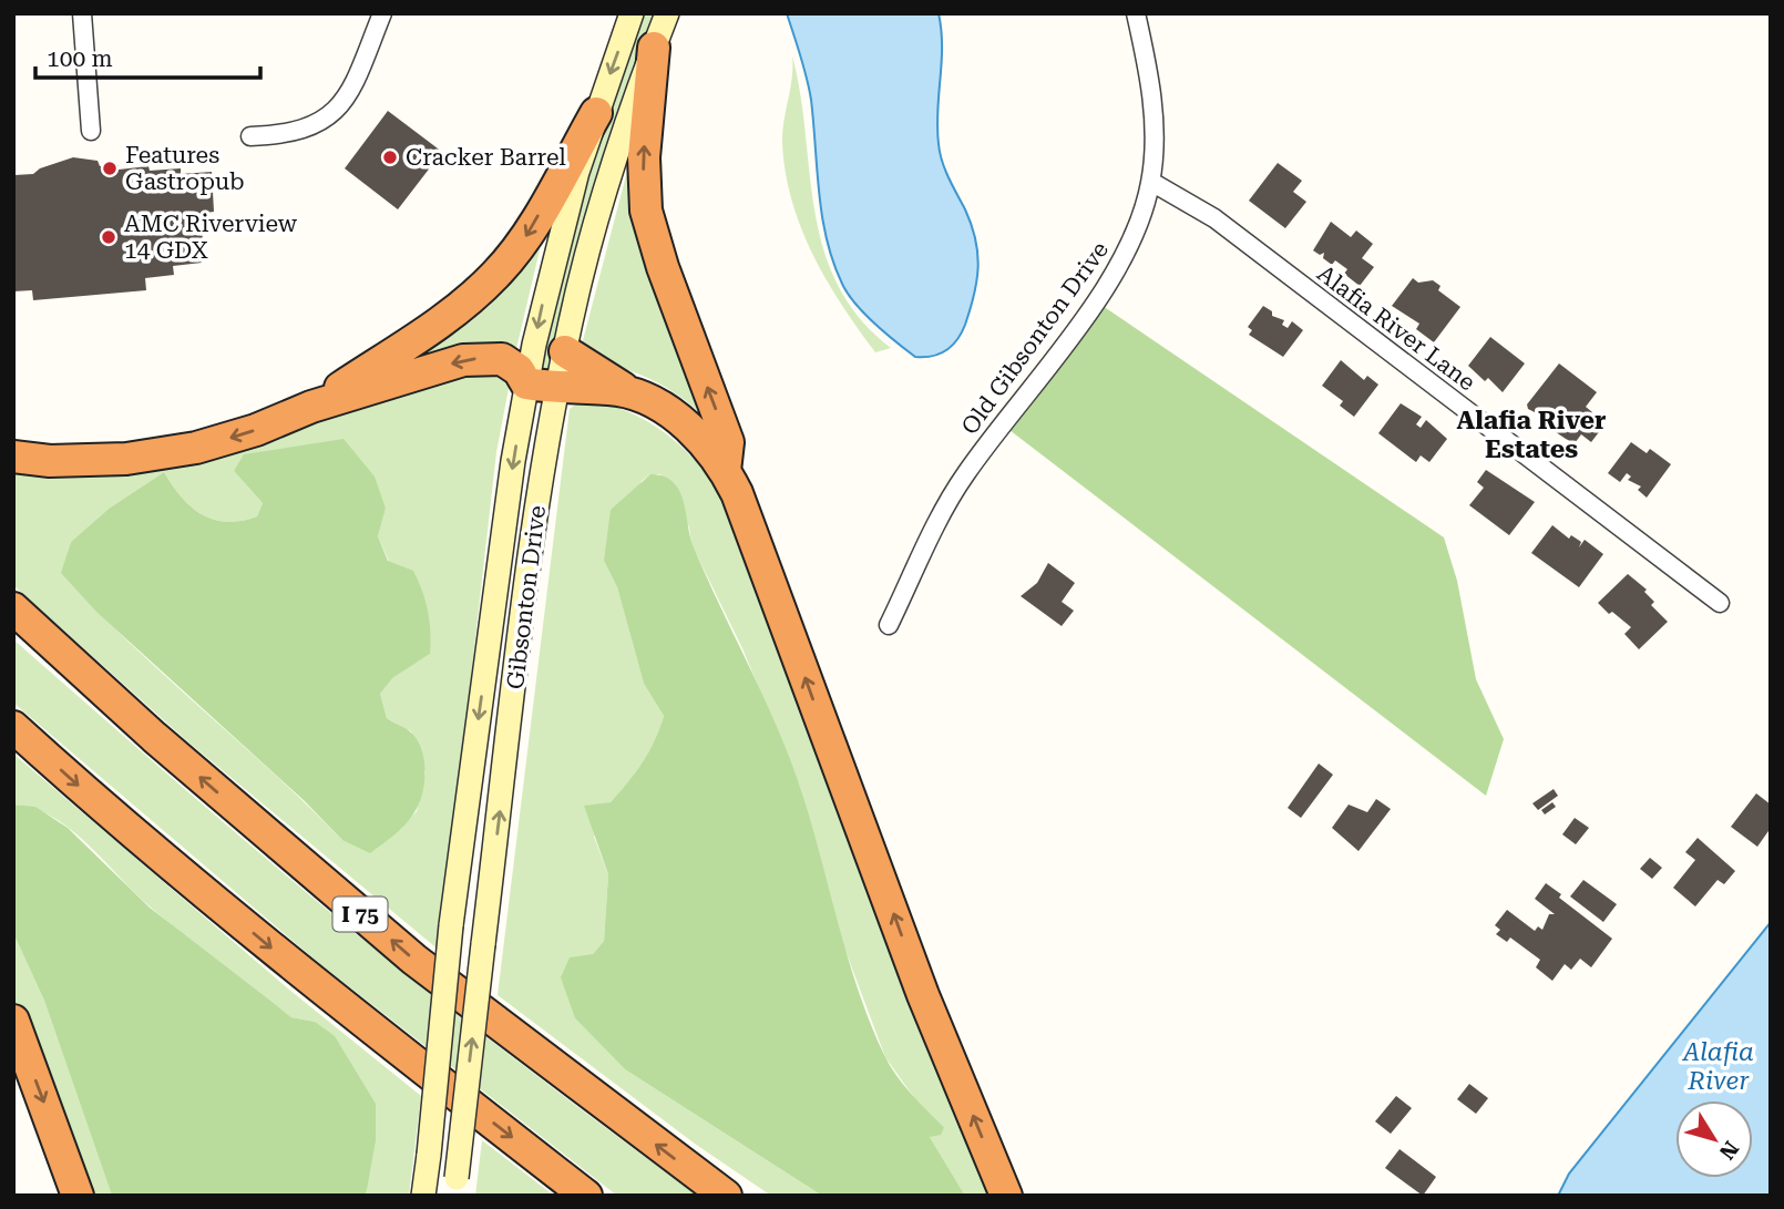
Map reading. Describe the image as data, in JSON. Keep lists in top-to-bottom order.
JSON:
{
  "streets": {
    "highway": ["I 75"],
    "main road": ["Gibsonton Drive"],
    "street": ["Alafia River Lane", "Old Gibsonton Drive"]
  },
  "crossings": [
    ["Alafia River Lane", "Old Gibsonton Drive"]
  ],
  "districts": ["Alafia River Estates"],
  "water": ["Alafia River"],
  "places": ["Cracker Barrel", "Features Gastropub", "AMC Riverview 14 GDX"],
  "scale_bar": "100 m",
  "north": "bottom right"
}
